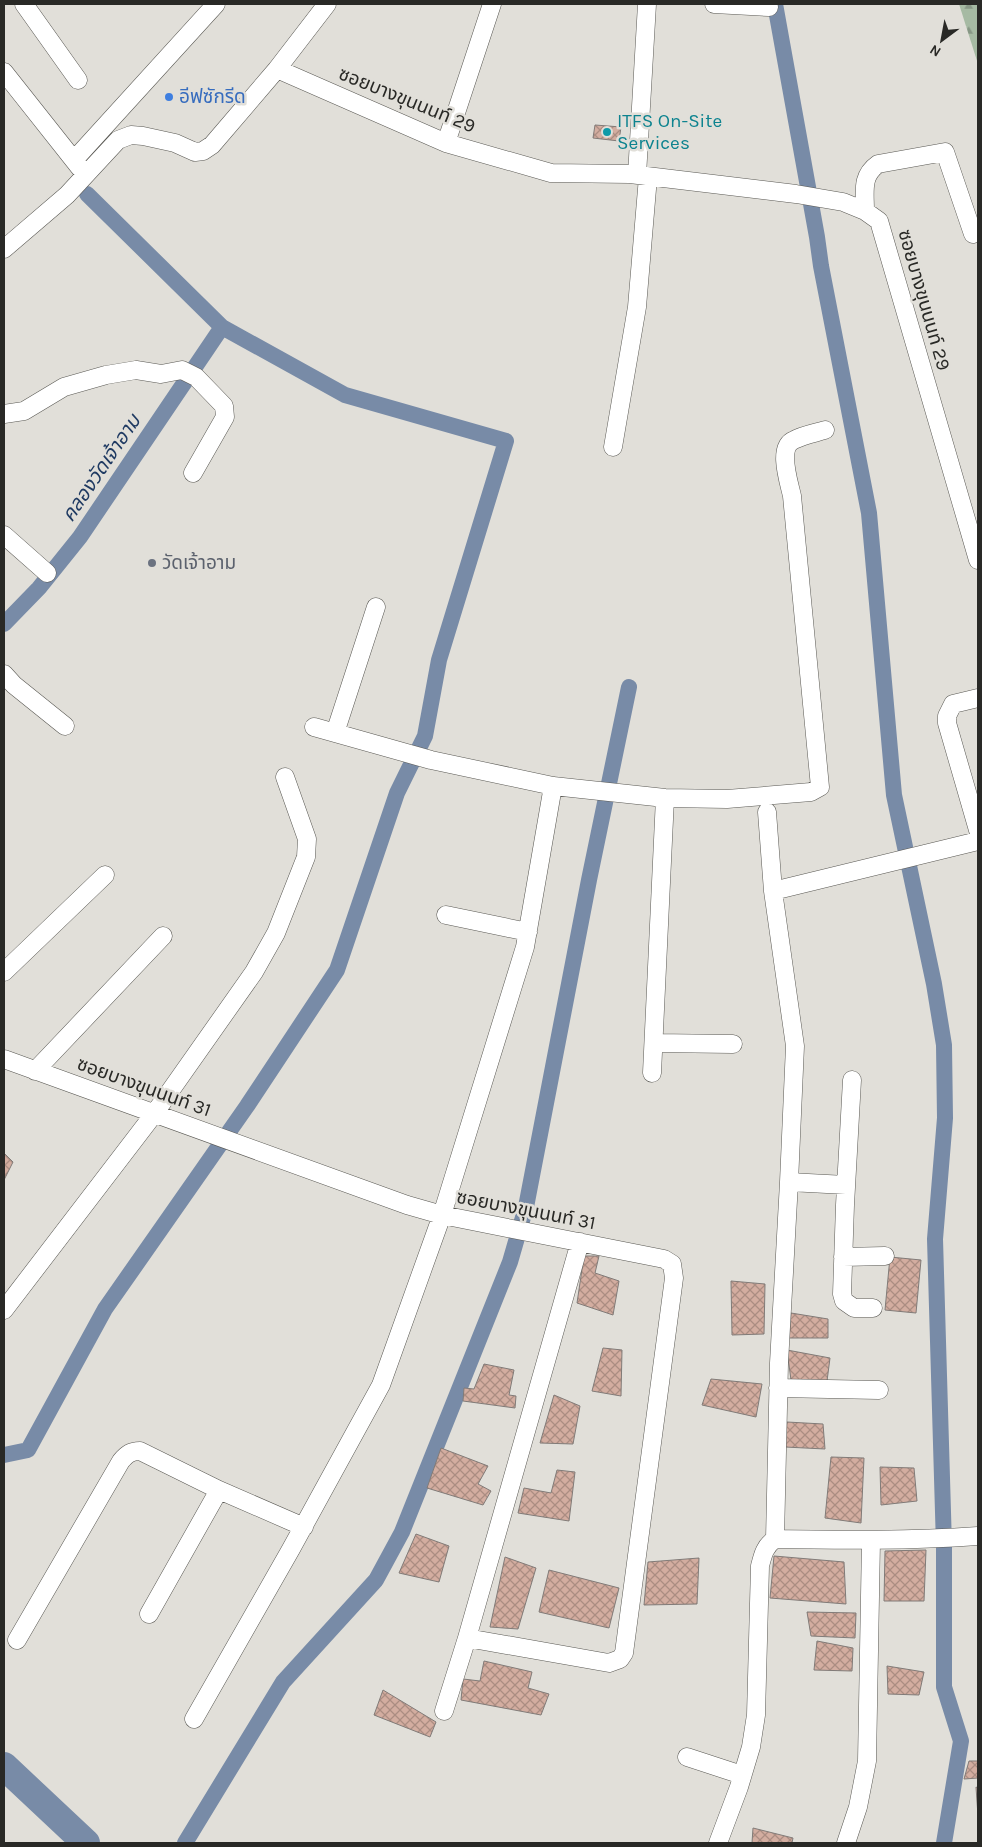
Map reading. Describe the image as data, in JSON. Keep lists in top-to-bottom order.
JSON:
{
  "streets": {
    "street": ["ซอยบางขุนนนท์ 29", "ซอยบางขุนนนท์ 31"]
  },
  "water": ["คลองวัดเจ้าอาม"],
  "places": ["อีฟซักรีด", "ITFS On-Site Services", "วัดเจ้าอาม"],
  "north": "bottom left"
}
